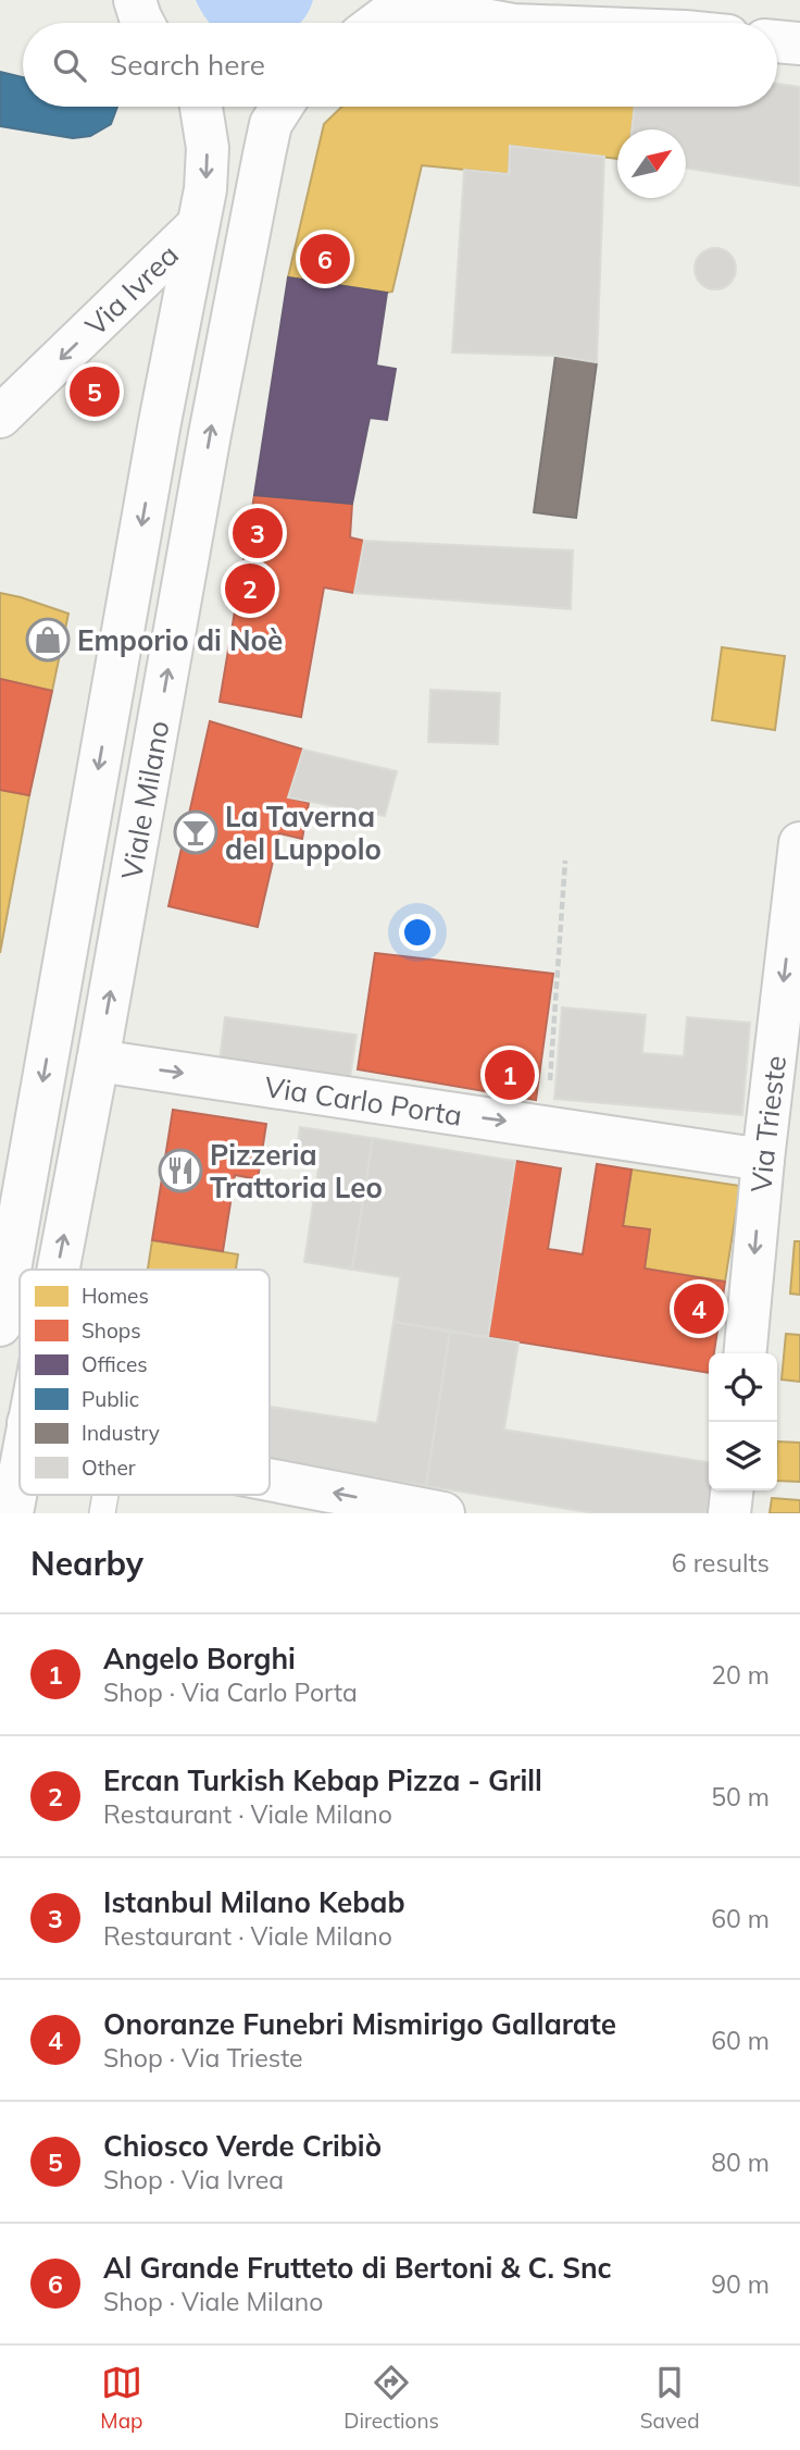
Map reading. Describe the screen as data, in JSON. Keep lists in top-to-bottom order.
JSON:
{
  "streets": {
    "street": [
      "Via Ivrea",
      "Viale Milano",
      "Via Carlo Porta",
      "Via Trieste"
    ]
  },
  "crossings": [
    ["Via Ivrea", "Viale Milano"],
    ["Viale Milano", "Via Carlo Porta"],
    ["Via Carlo Porta", "Via Trieste"]
  ],
  "one_way": ["Via Ivrea", "Via Carlo Porta", "Via Trieste"],
  "places": {
    "shop": ["Emporio di Noè"],
    "bar": ["La Taverna del Luppolo"],
    "restaurant": ["Pizzeria Trattoria Leo"]
  },
  "legend": [
    "Homes",
    "Shops",
    "Offices",
    "Public",
    "Industry",
    "Other"
  ],
  "north": "top right",
  "page": {
    "search": "Search here",
    "pins": [
      "6",
      "5",
      "3",
      "2",
      "1",
      "4"
    ],
    "heading": ["Nearby", "6 results"],
    "list": [
      {
        "mark": "1",
        "name": "Angelo Borghi",
        "note": "Shop · Via Carlo Porta",
        "value": "20 m"
      },
      {
        "mark": "2",
        "name": "Ercan Turkish Kebap Pizza - Grill",
        "note": "Restaurant · Viale Milano",
        "value": "50 m"
      },
      {
        "mark": "3",
        "name": "Istanbul Milano Kebab",
        "note": "Restaurant · Viale Milano",
        "value": "60 m"
      },
      {
        "mark": "4",
        "name": "Onoranze Funebri Mismirigo Gallarate",
        "note": "Shop · Via Trieste",
        "value": "60 m"
      },
      {
        "mark": "5",
        "name": "Chiosco Verde Cribiò",
        "note": "Shop · Via Ivrea",
        "value": "80 m"
      },
      {
        "mark": "6",
        "name": "Al Grande Frutteto di Bertoni & C. Snc",
        "note": "Shop · Viale Milano",
        "value": "90 m"
      }
    ],
    "nav": ["Map", "Directions", "Saved"]
  }
}
